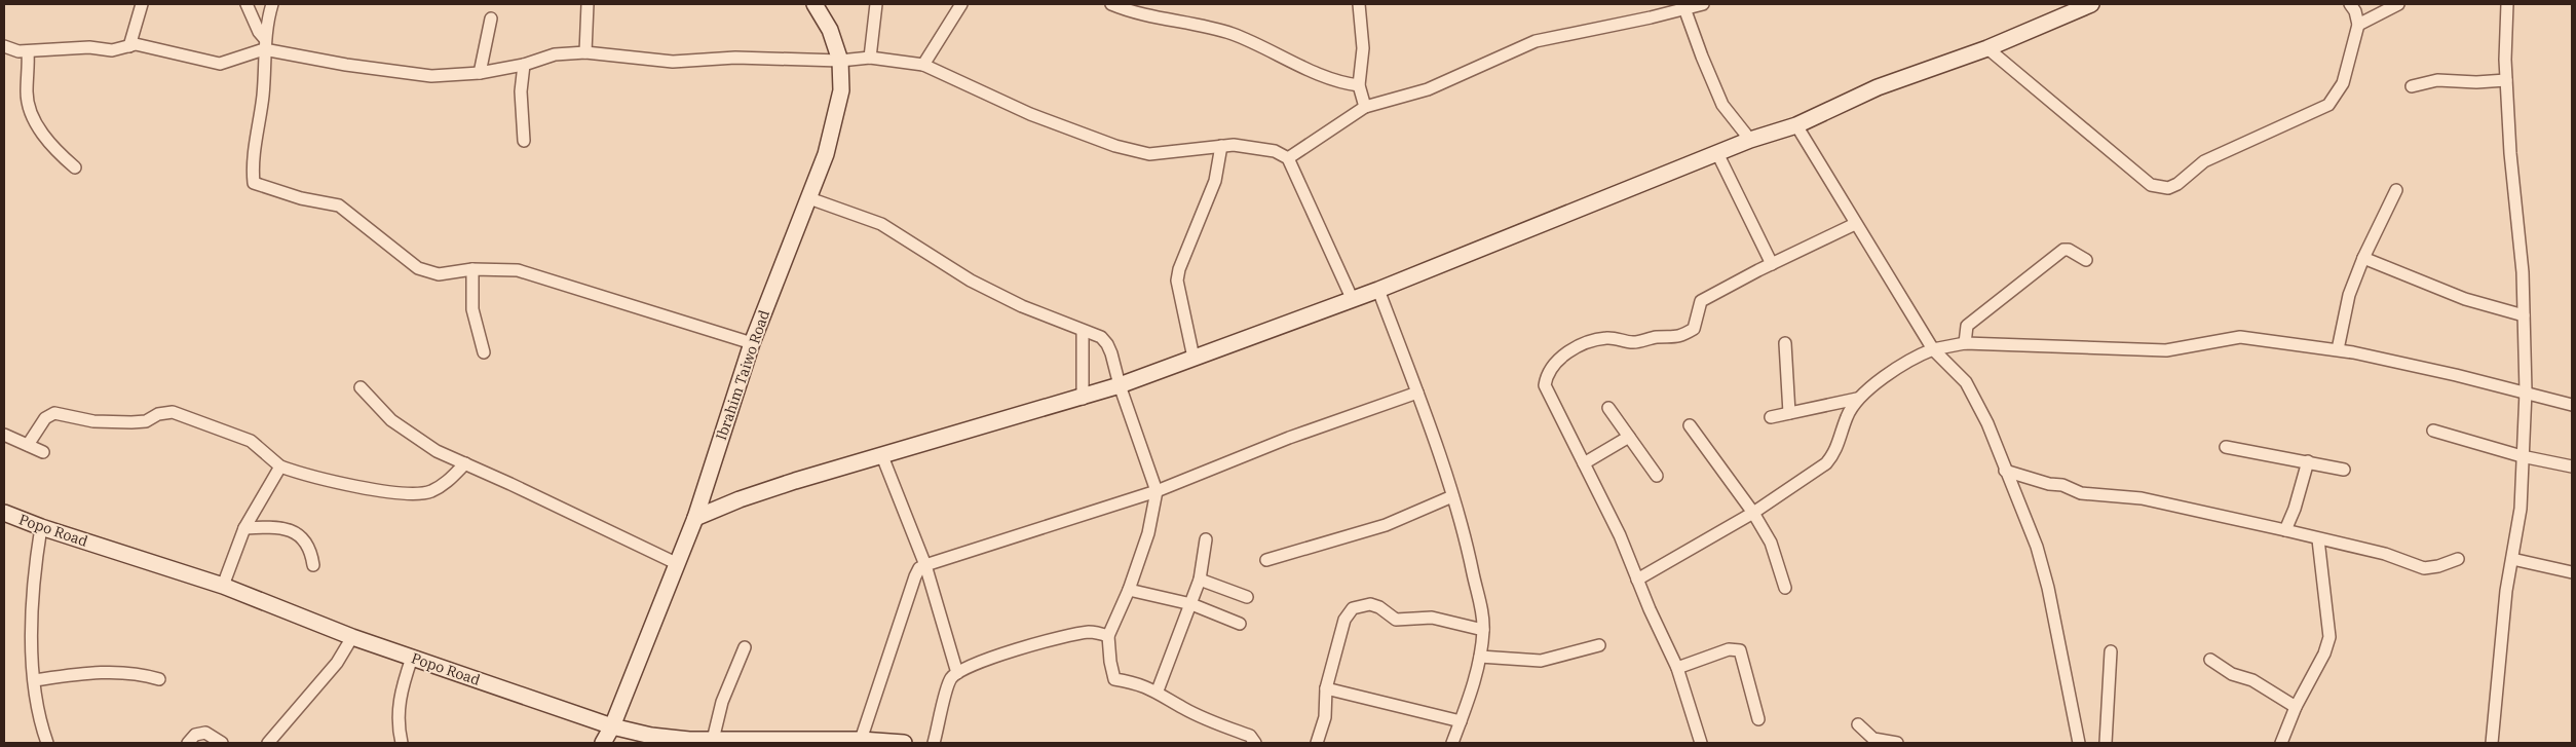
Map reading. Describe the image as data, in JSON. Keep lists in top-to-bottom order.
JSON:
{
  "streets": {
    "main road": ["Ibrahim Taiwo Road", "Popo Road"]
  },
  "crossings": [
    ["Ibrahim Taiwo Road", "Popo Road"]
  ]
}
